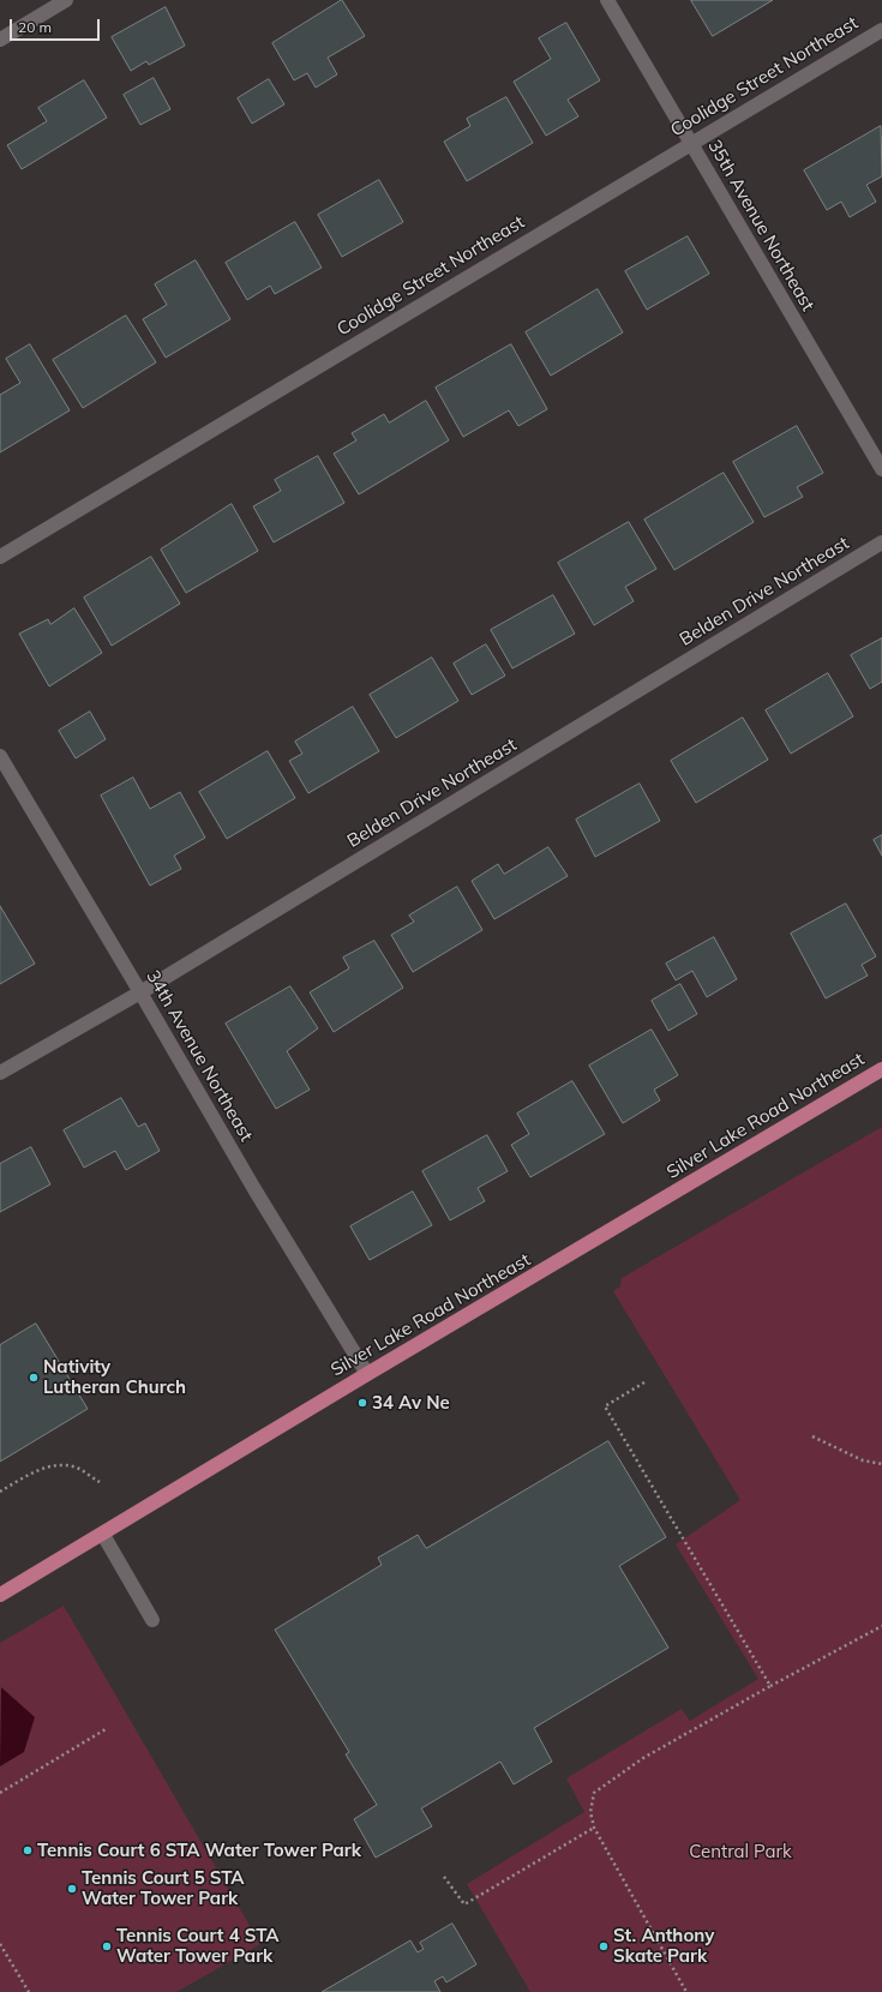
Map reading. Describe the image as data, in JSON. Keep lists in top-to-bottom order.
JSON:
{
  "streets": {
    "main road": ["Silver Lake Road Northeast"],
    "street": [
      "Coolidge Street Northeast",
      "35th Avenue Northeast",
      "Belden Drive Northeast",
      "34th Avenue Northeast"
    ]
  },
  "crossings": [
    ["Coolidge Street Northeast", "35th Avenue Northeast"],
    ["Belden Drive Northeast", "34th Avenue Northeast"],
    ["34th Avenue Northeast", "Silver Lake Road Northeast"]
  ],
  "parks": ["Central Park"],
  "places": [
    "Nativity Lutheran Church",
    "34 Av Ne",
    "Tennis Court 6 STA Water Tower Park",
    "Tennis Court 5 STA Water Tower Park",
    "Tennis Court 4 STA Water Tower Park",
    "St. Anthony Skate Park"
  ],
  "scale_bar": "20 m"
}
